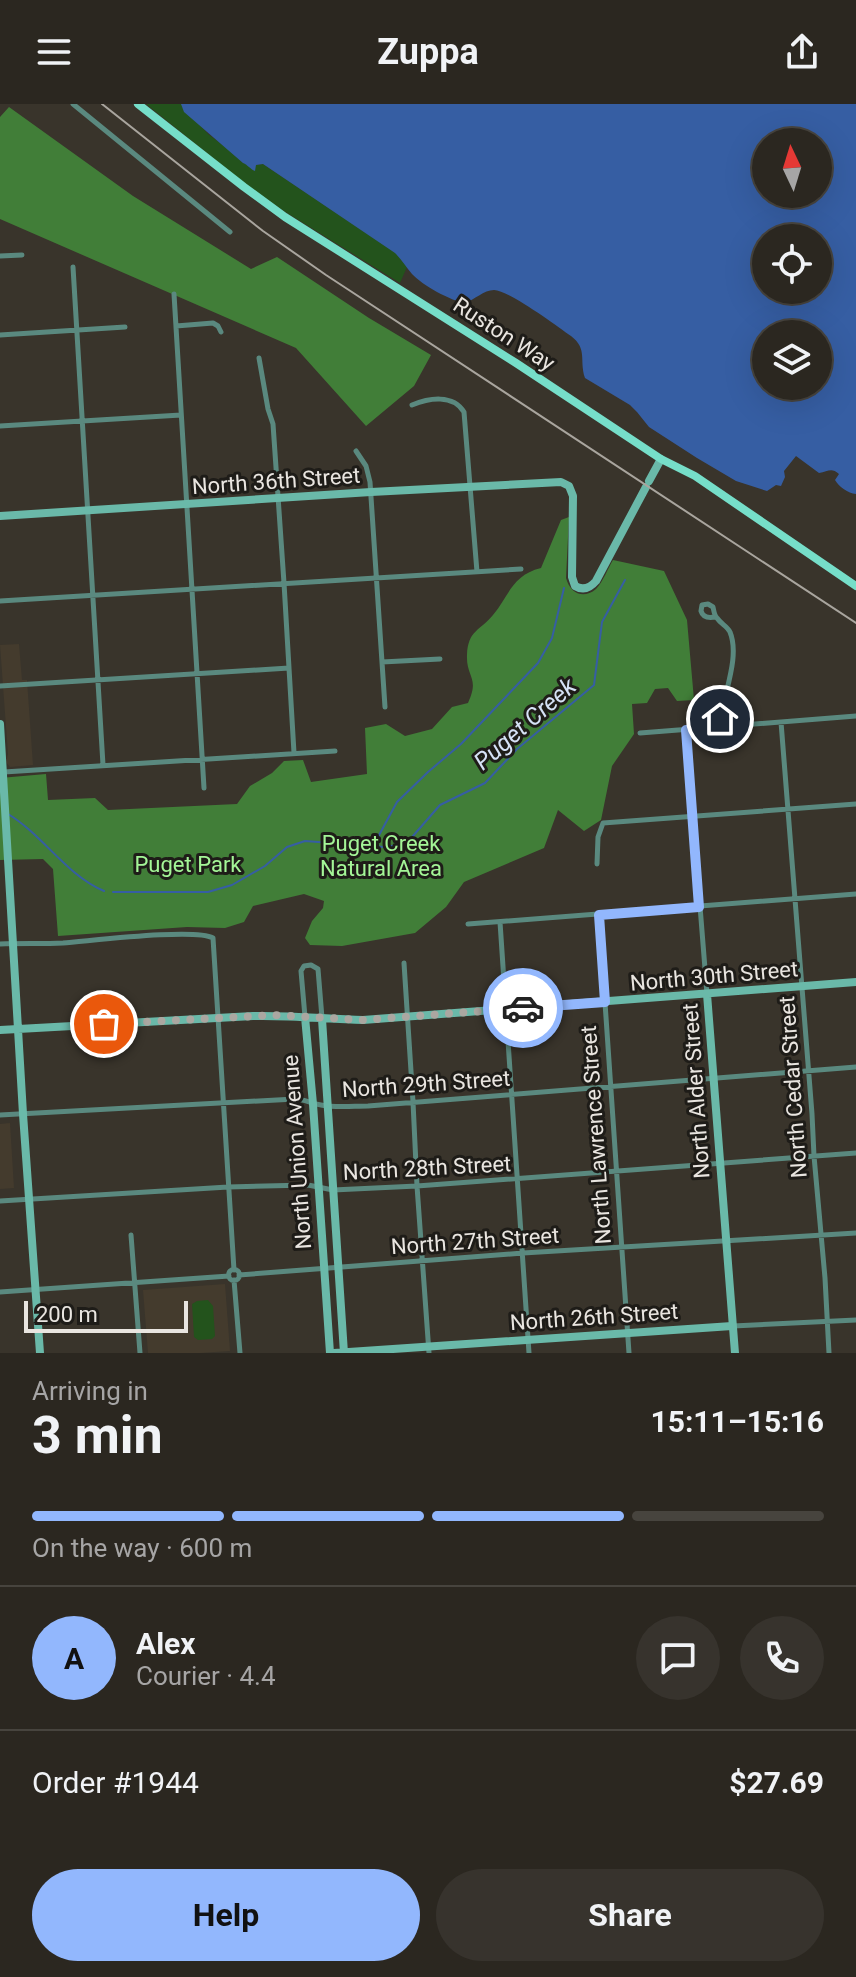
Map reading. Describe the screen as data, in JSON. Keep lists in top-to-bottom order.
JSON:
{
  "streets": {
    "main road": ["Ruston Way"],
    "street": [
      "North 36th Street",
      "North 30th Street",
      "North 29th Street",
      "North Cedar Street",
      "North Alder Street",
      "North Lawrence Street",
      "North Union Avenue",
      "North 28th Street",
      "North 27th Street",
      "North 26th Street"
    ]
  },
  "crossings": [
    ["Ruston Way", "North 36th Street"],
    ["North 30th Street", "North Cedar Street"],
    ["North 30th Street", "North Alder Street"],
    ["North 30th Street", "North Lawrence Street"],
    ["North 30th Street", "North Union Avenue"],
    ["North 29th Street", "North Cedar Street"],
    ["North 29th Street", "North Alder Street"],
    ["North 29th Street", "North Lawrence Street"],
    ["North 29th Street", "North Union Avenue"],
    ["North Cedar Street", "North 28th Street"],
    ["North Cedar Street", "North 27th Street"],
    ["North Cedar Street", "North 26th Street"],
    ["North Alder Street", "North 28th Street"],
    ["North Alder Street", "North 27th Street"],
    ["North Alder Street", "North 26th Street"],
    ["North Lawrence Street", "North 28th Street"],
    ["North Lawrence Street", "North 27th Street"],
    ["North Lawrence Street", "North 26th Street"],
    ["North Union Avenue", "North 28th Street"],
    ["North Union Avenue", "North 27th Street"],
    ["North Union Avenue", "North 26th Street"]
  ],
  "water": ["Puget Creek"],
  "parks": ["Puget Creek Natural Area", "Puget Park"],
  "scale_bar": "200 m",
  "north": "top",
  "page": {
    "header": "Zuppa",
    "scale": "200 m",
    "heading": ["3 min", "Arriving in", "15:11–15:16"],
    "panel": [
      "Alex",
      "Courier · 4.4",
      "Order #1944",
      "$27.69"
    ],
    "bar": "On the way · 600 m",
    "round": "A",
    "buttons": ["Help", "Share"]
  }
}
